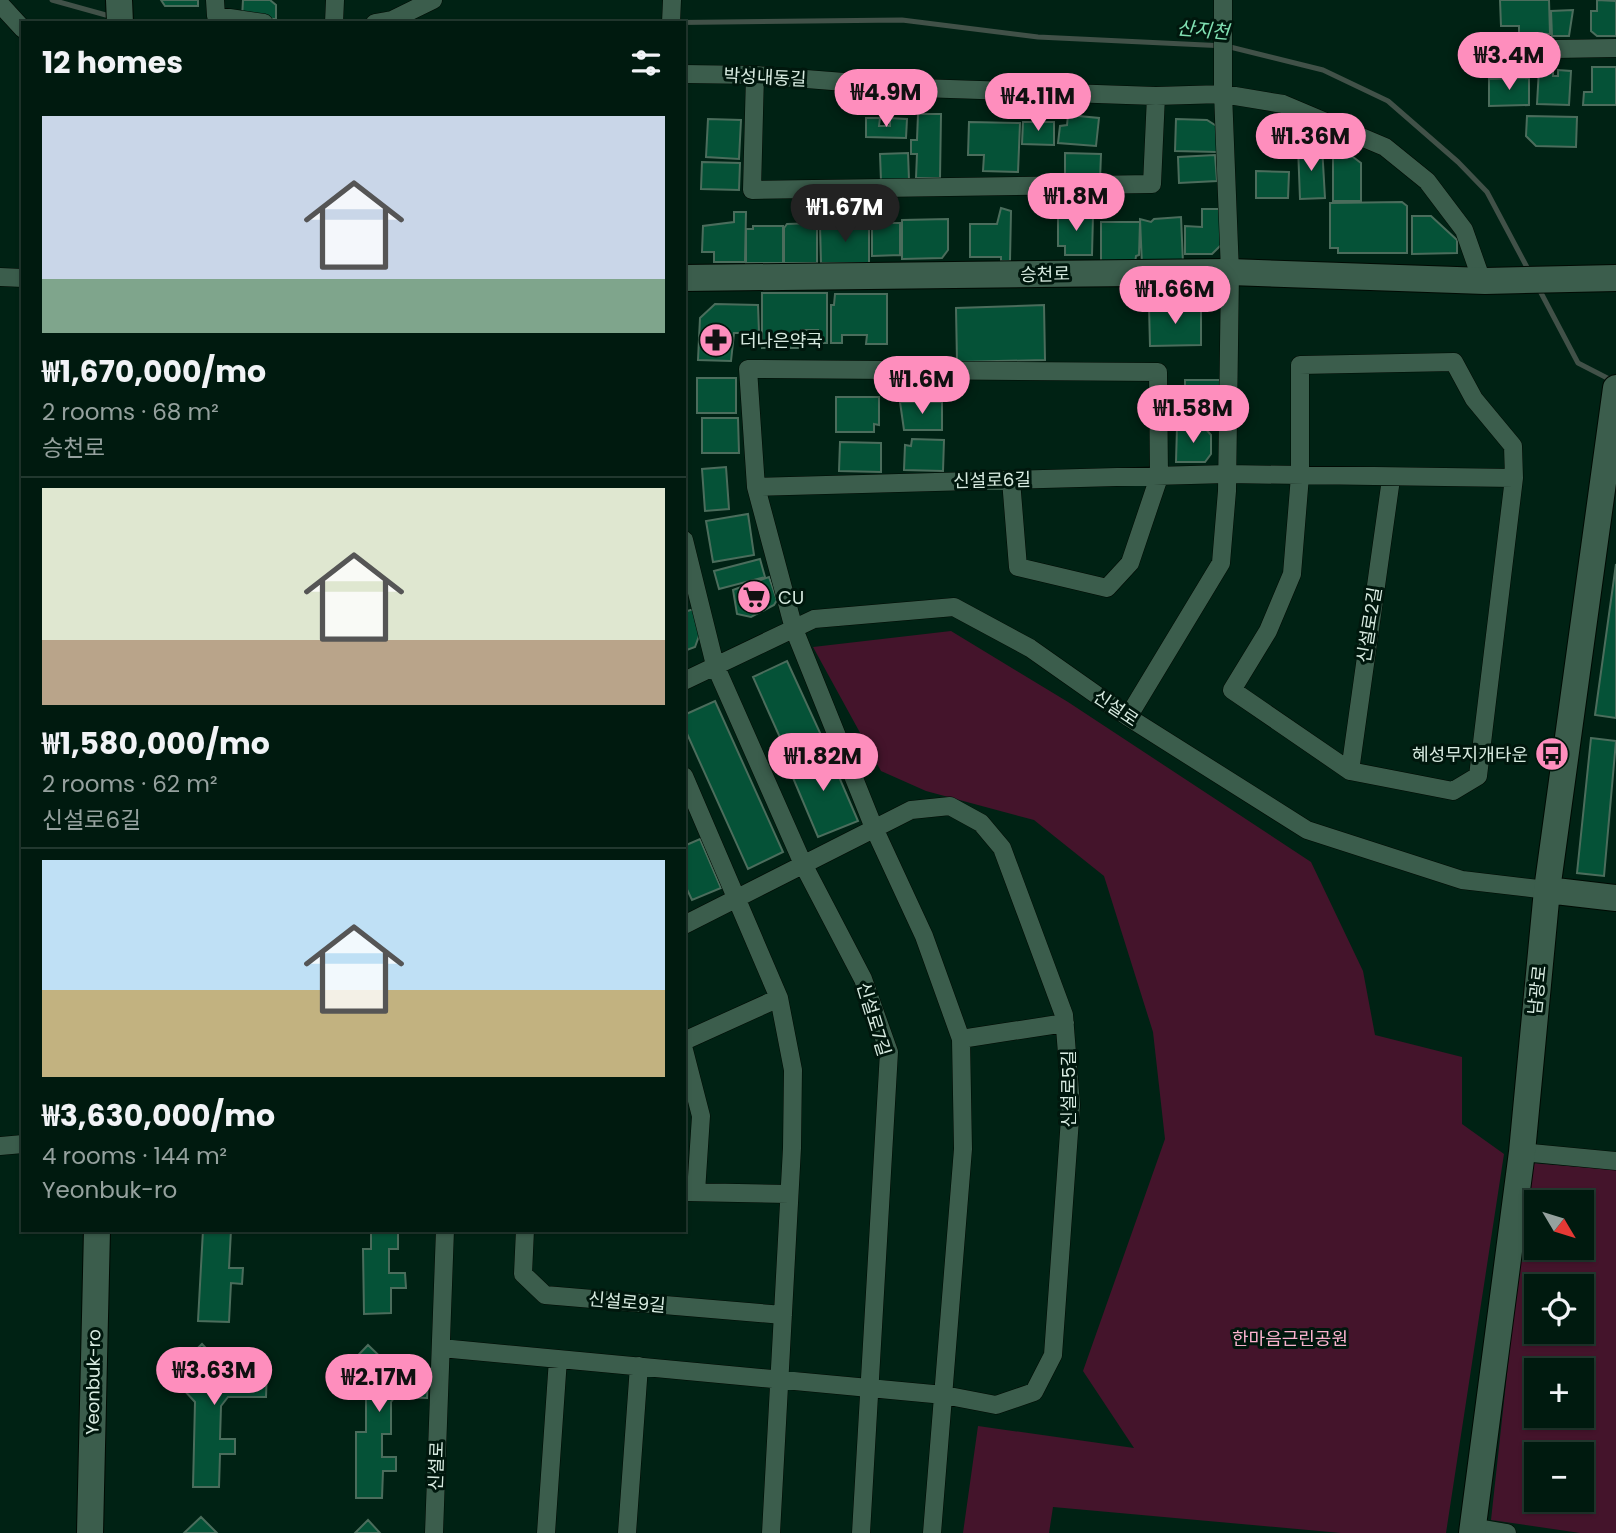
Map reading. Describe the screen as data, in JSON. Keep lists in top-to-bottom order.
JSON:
{
  "streets": {
    "main road": ["승천로", "남광로", "Yeonbuk-ro"],
    "street": [
      "박성내동길",
      "신설로6길",
      "신설로2길",
      "신설로",
      "신설로7길",
      "신설로5길",
      "신설로9길"
    ]
  },
  "crossings": [
    ["박성내동길", "승천로"],
    ["신설로", "남광로"],
    ["신설로", "신설로7길"],
    ["신설로", "신설로5길"],
    ["신설로7길", "신설로5길"]
  ],
  "water": ["산지천"],
  "parks": ["한마음근린공원"],
  "places": {
    "pharmacy": ["더나은약국"],
    "supermarket": ["CU"],
    "bus stop": ["혜성무지개타운"]
  },
  "north": "bottom right",
  "page": {
    "heading": "12 homes",
    "price": [
      "₩3.4M",
      "₩4.9M",
      "₩4.11M",
      "₩1.36M",
      "₩1.8M",
      "₩1.67M",
      "₩1.66M",
      "₩1.6M",
      "₩1.58M",
      "₩1.82M",
      "₩3.63M",
      "₩2.17M"
    ],
    "list": [
      {
        "name": "₩1,670,000/mo",
        "note": "2 rooms · 68 m² · 승천로"
      },
      {
        "name": "₩1,580,000/mo",
        "note": "2 rooms · 62 m² · 신설로6길"
      },
      {
        "name": "₩3,630,000/mo",
        "note": "4 rooms · 144 m² · Yeonbuk-ro"
      }
    ],
    "map_buttons": ["+", "−"]
  }
}
